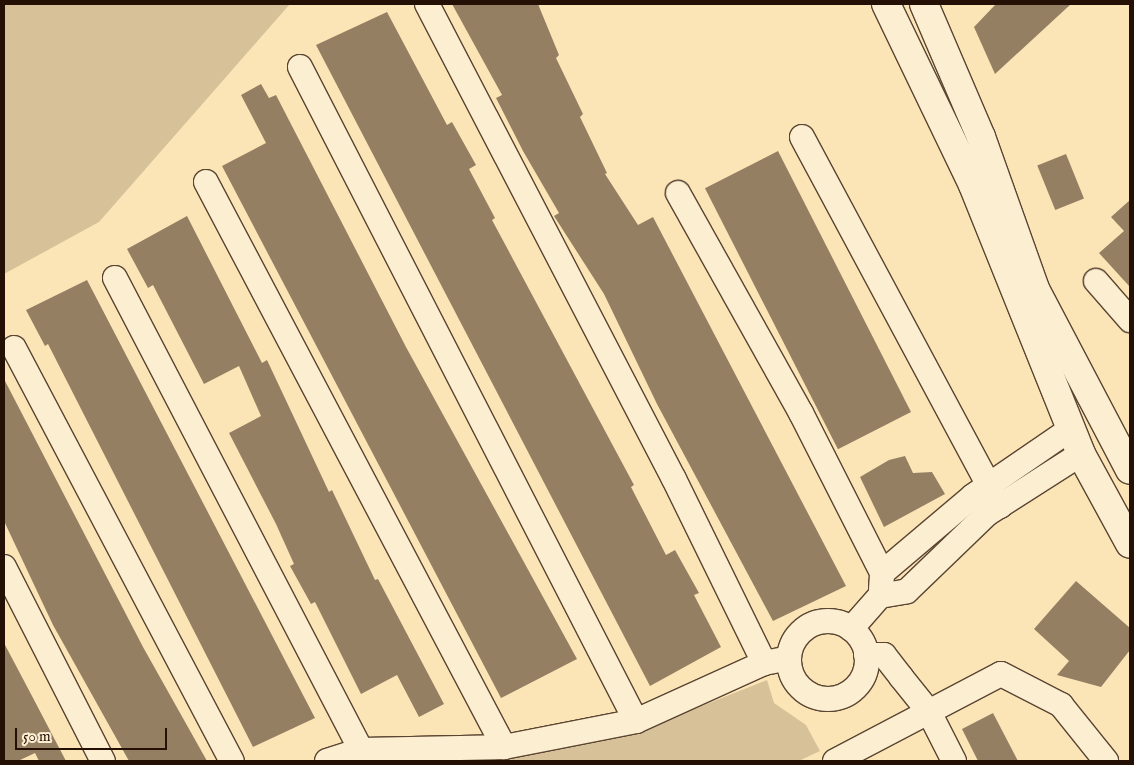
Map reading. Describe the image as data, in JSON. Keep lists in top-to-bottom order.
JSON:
{
  "scale_bar": "50 m"
}
